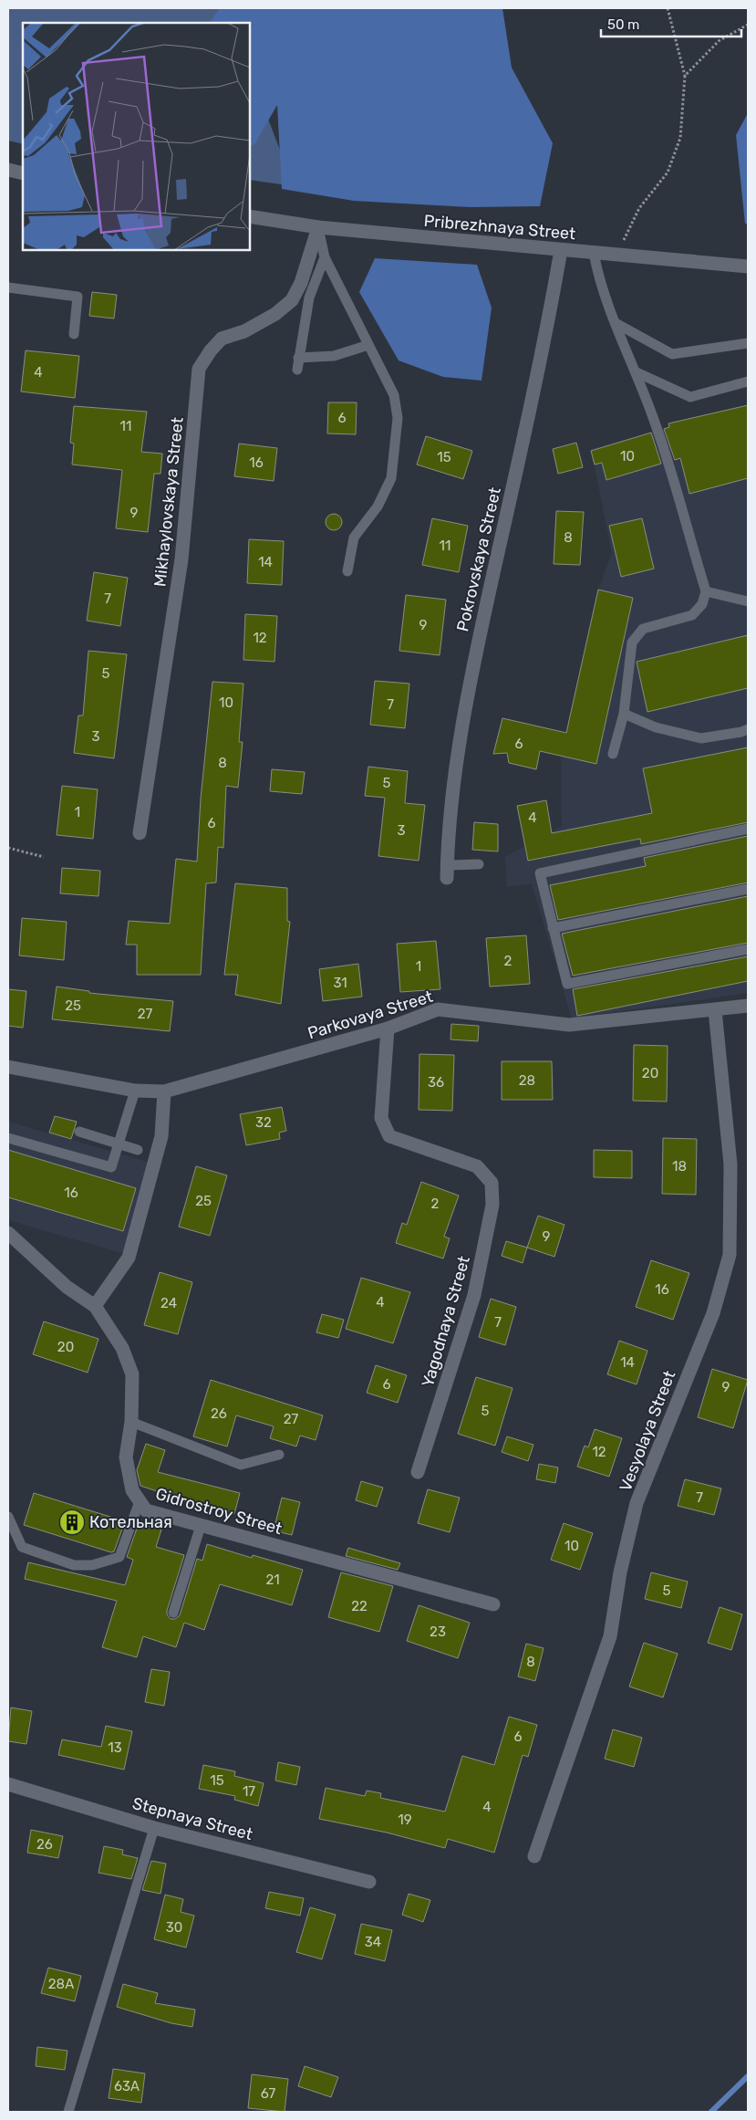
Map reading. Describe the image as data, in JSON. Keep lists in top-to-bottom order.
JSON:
{
  "streets": {
    "street": [
      "Pribrezhnaya Street",
      "Mikhaylovskaya Street",
      "Pokrovskaya Street",
      "Parkovaya Street",
      "Yagodnaya Street",
      "Vesyolaya Street",
      "Gidrostroy Street",
      "Stepnaya Street"
    ]
  },
  "crossings": [
    ["Pribrezhnaya Street", "Mikhaylovskaya Street"],
    ["Pribrezhnaya Street", "Pokrovskaya Street"],
    ["Parkovaya Street", "Yagodnaya Street"],
    ["Parkovaya Street", "Vesyolaya Street"]
  ],
  "places": {
    "building": ["Котельная"]
  },
  "house_numbers": [
    "4",
    "6",
    "11",
    "10",
    "15",
    "16",
    "9",
    "8",
    "11",
    "14",
    "7",
    "9",
    "12",
    "5",
    "10",
    "7",
    "3",
    "6",
    "8",
    "5",
    "1",
    "4",
    "6",
    "3",
    "2",
    "1",
    "31",
    "25",
    "27",
    "20",
    "28",
    "36",
    "32",
    "18",
    "16",
    "25",
    "2",
    "9",
    "16",
    "4",
    "24",
    "7",
    "20",
    "14",
    "6",
    "9",
    "5",
    "26",
    "27",
    "12",
    "7",
    "10",
    "21",
    "5",
    "22",
    "23",
    "8",
    "6",
    "13",
    "15",
    "17",
    "4",
    "19",
    "26",
    "30",
    "34",
    "28А",
    "63А",
    "67"
  ],
  "scale_bar": "50 m"
}
